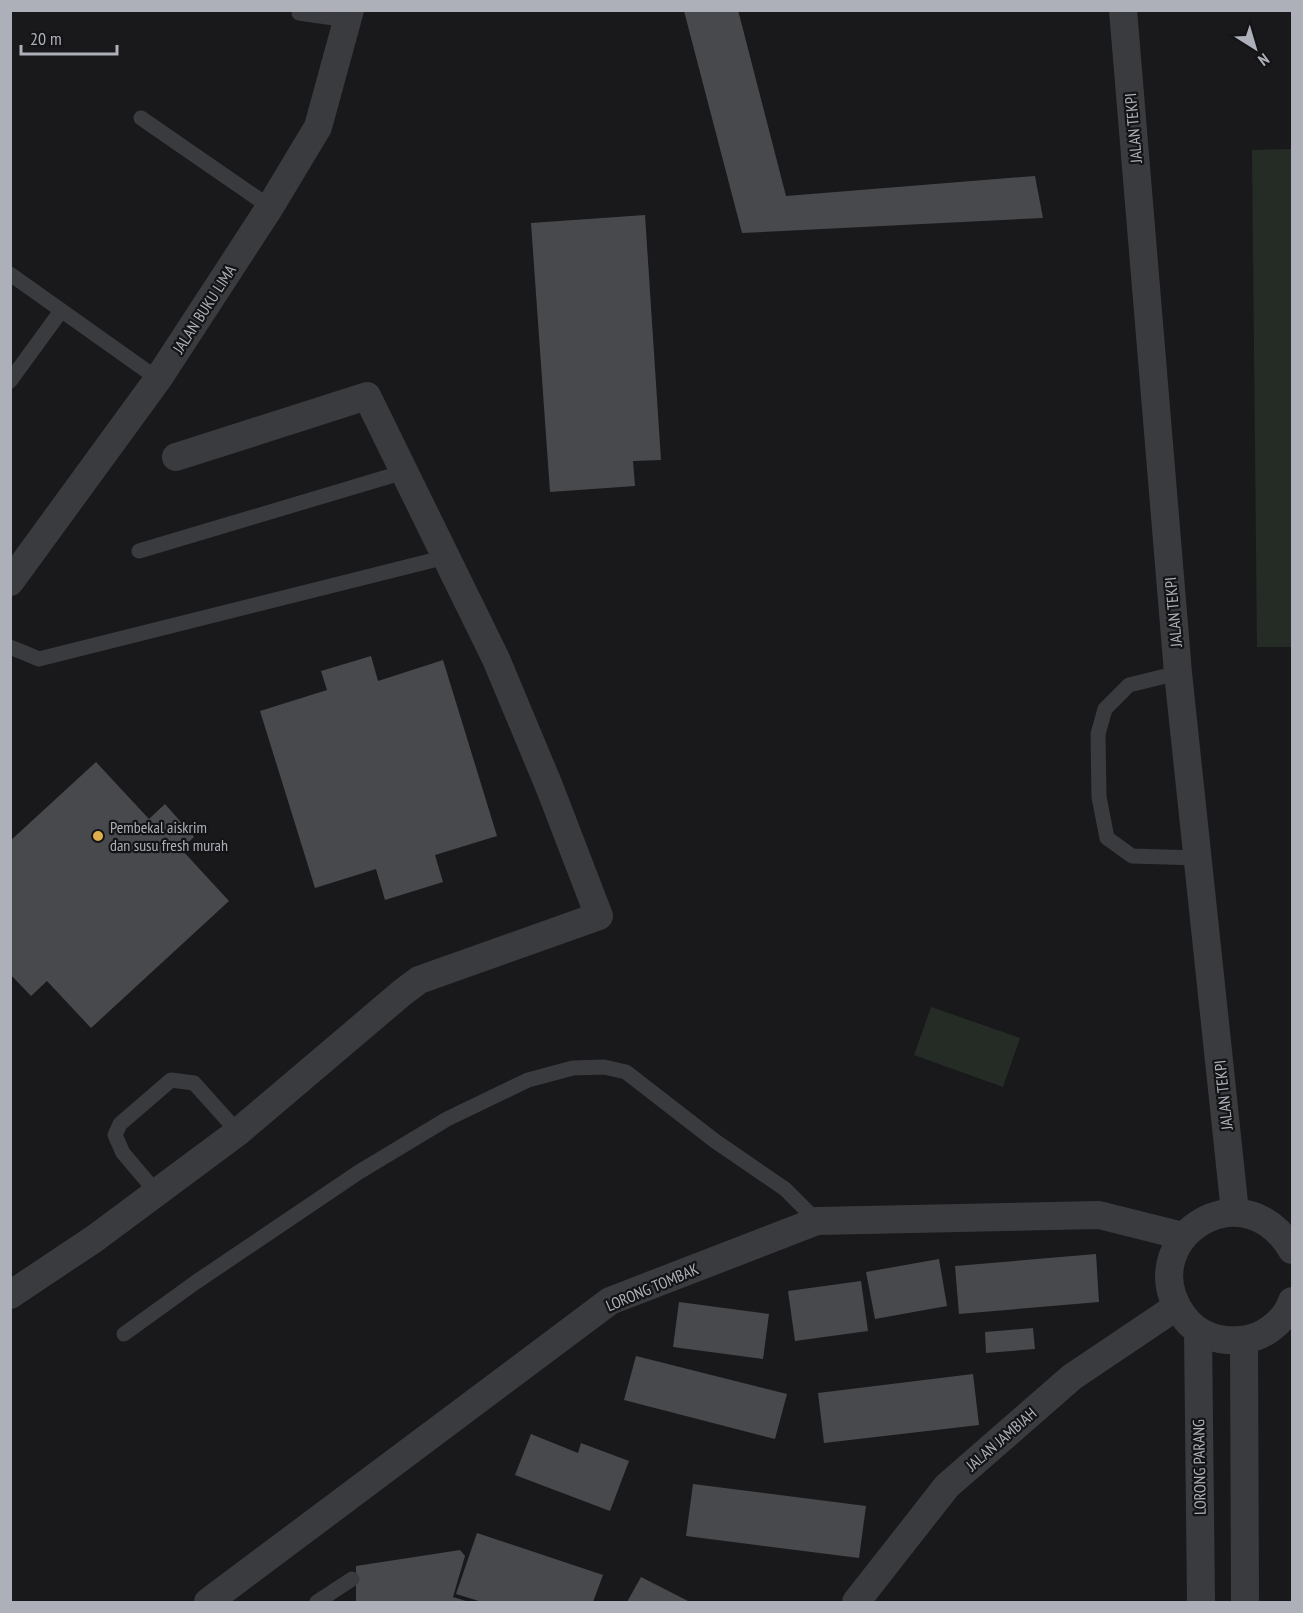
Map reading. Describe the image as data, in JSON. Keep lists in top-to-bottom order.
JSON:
{
  "streets": {
    "street": [
      "JALAN TEKPI",
      "JALAN BUKU LIMA",
      "LORONG TOMBAK",
      "JALAN JAMBIAH",
      "LORONG PARANG"
    ]
  },
  "places": ["Pembekal aiskrim dan susu fresh murah"],
  "scale_bar": "20 m",
  "north": "bottom right"
}
